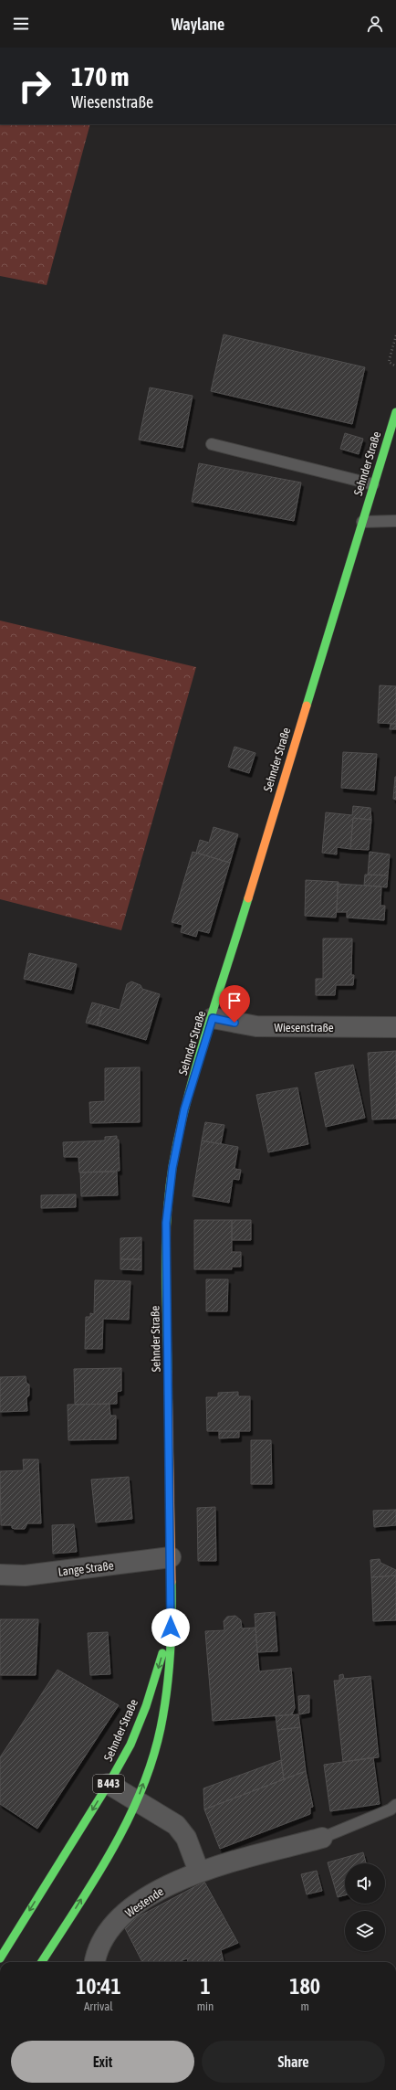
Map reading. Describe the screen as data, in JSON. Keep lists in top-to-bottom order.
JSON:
{
  "streets": {
    "main road": ["Sehnder Straße", "B 443"],
    "street": ["Wiesenstraße", "Lange Straße", "Westende"]
  },
  "crossings": [
    ["Sehnder Straße", "Wiesenstraße"],
    ["Sehnder Straße", "Lange Straße"]
  ],
  "page": {
    "header": "Waylane",
    "turn": ["170 m", "Wiesenstraße"],
    "eta": [
      "10:41",
      "Arrival",
      "1",
      "min",
      "180",
      "m"
    ],
    "buttons": ["Exit", "Share"]
  }
}
